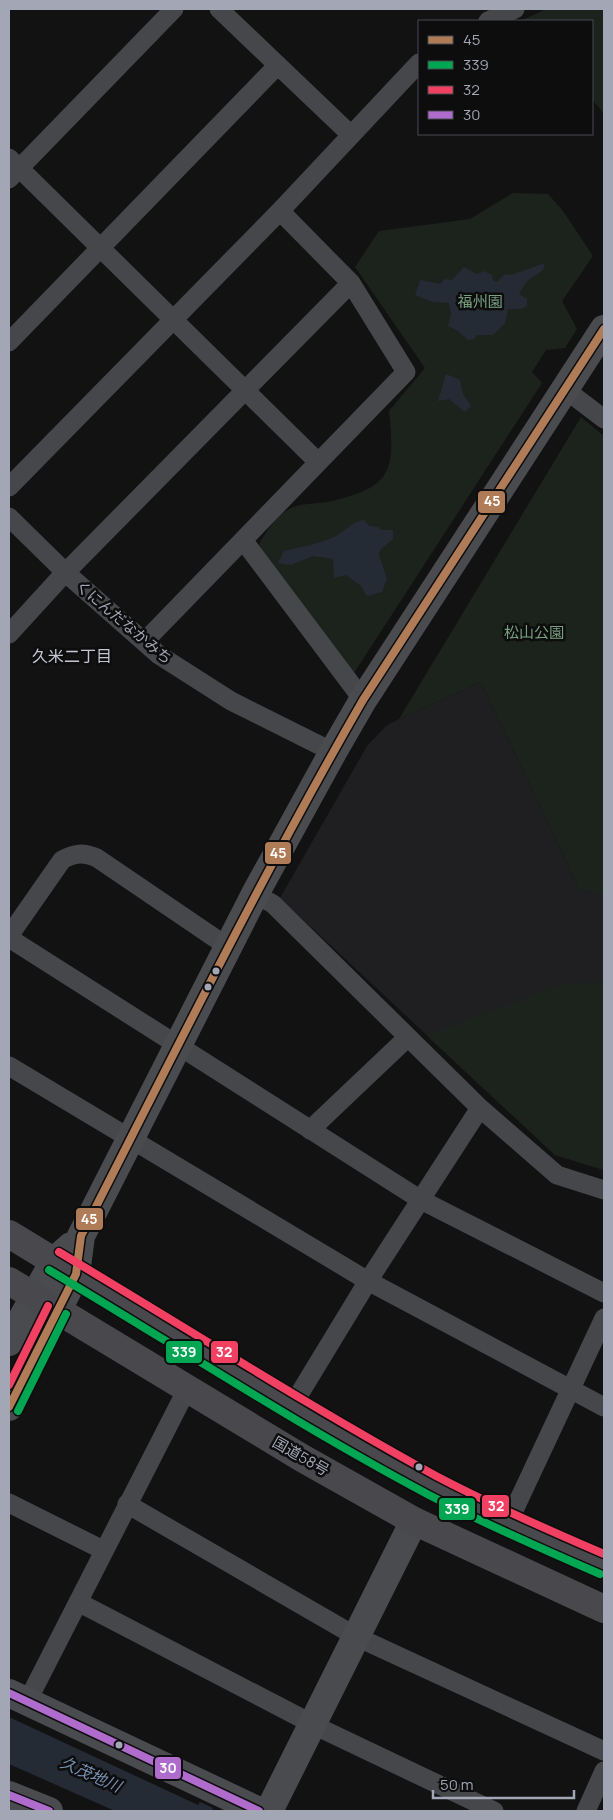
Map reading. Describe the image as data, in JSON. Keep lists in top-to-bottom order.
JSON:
{
  "streets": {
    "highway": ["国道58号"],
    "street": ["くにんだなかみち"]
  },
  "districts": ["久米二丁目"],
  "water": ["久茂地川"],
  "parks": ["福州園", "松山公園"],
  "lines": [
    "transit line 45",
    "transit line 32",
    "transit line 339",
    "transit line 30"
  ],
  "legend": [
    "45",
    "339",
    "32",
    "30"
  ],
  "scale_bar": "50 m"
}
